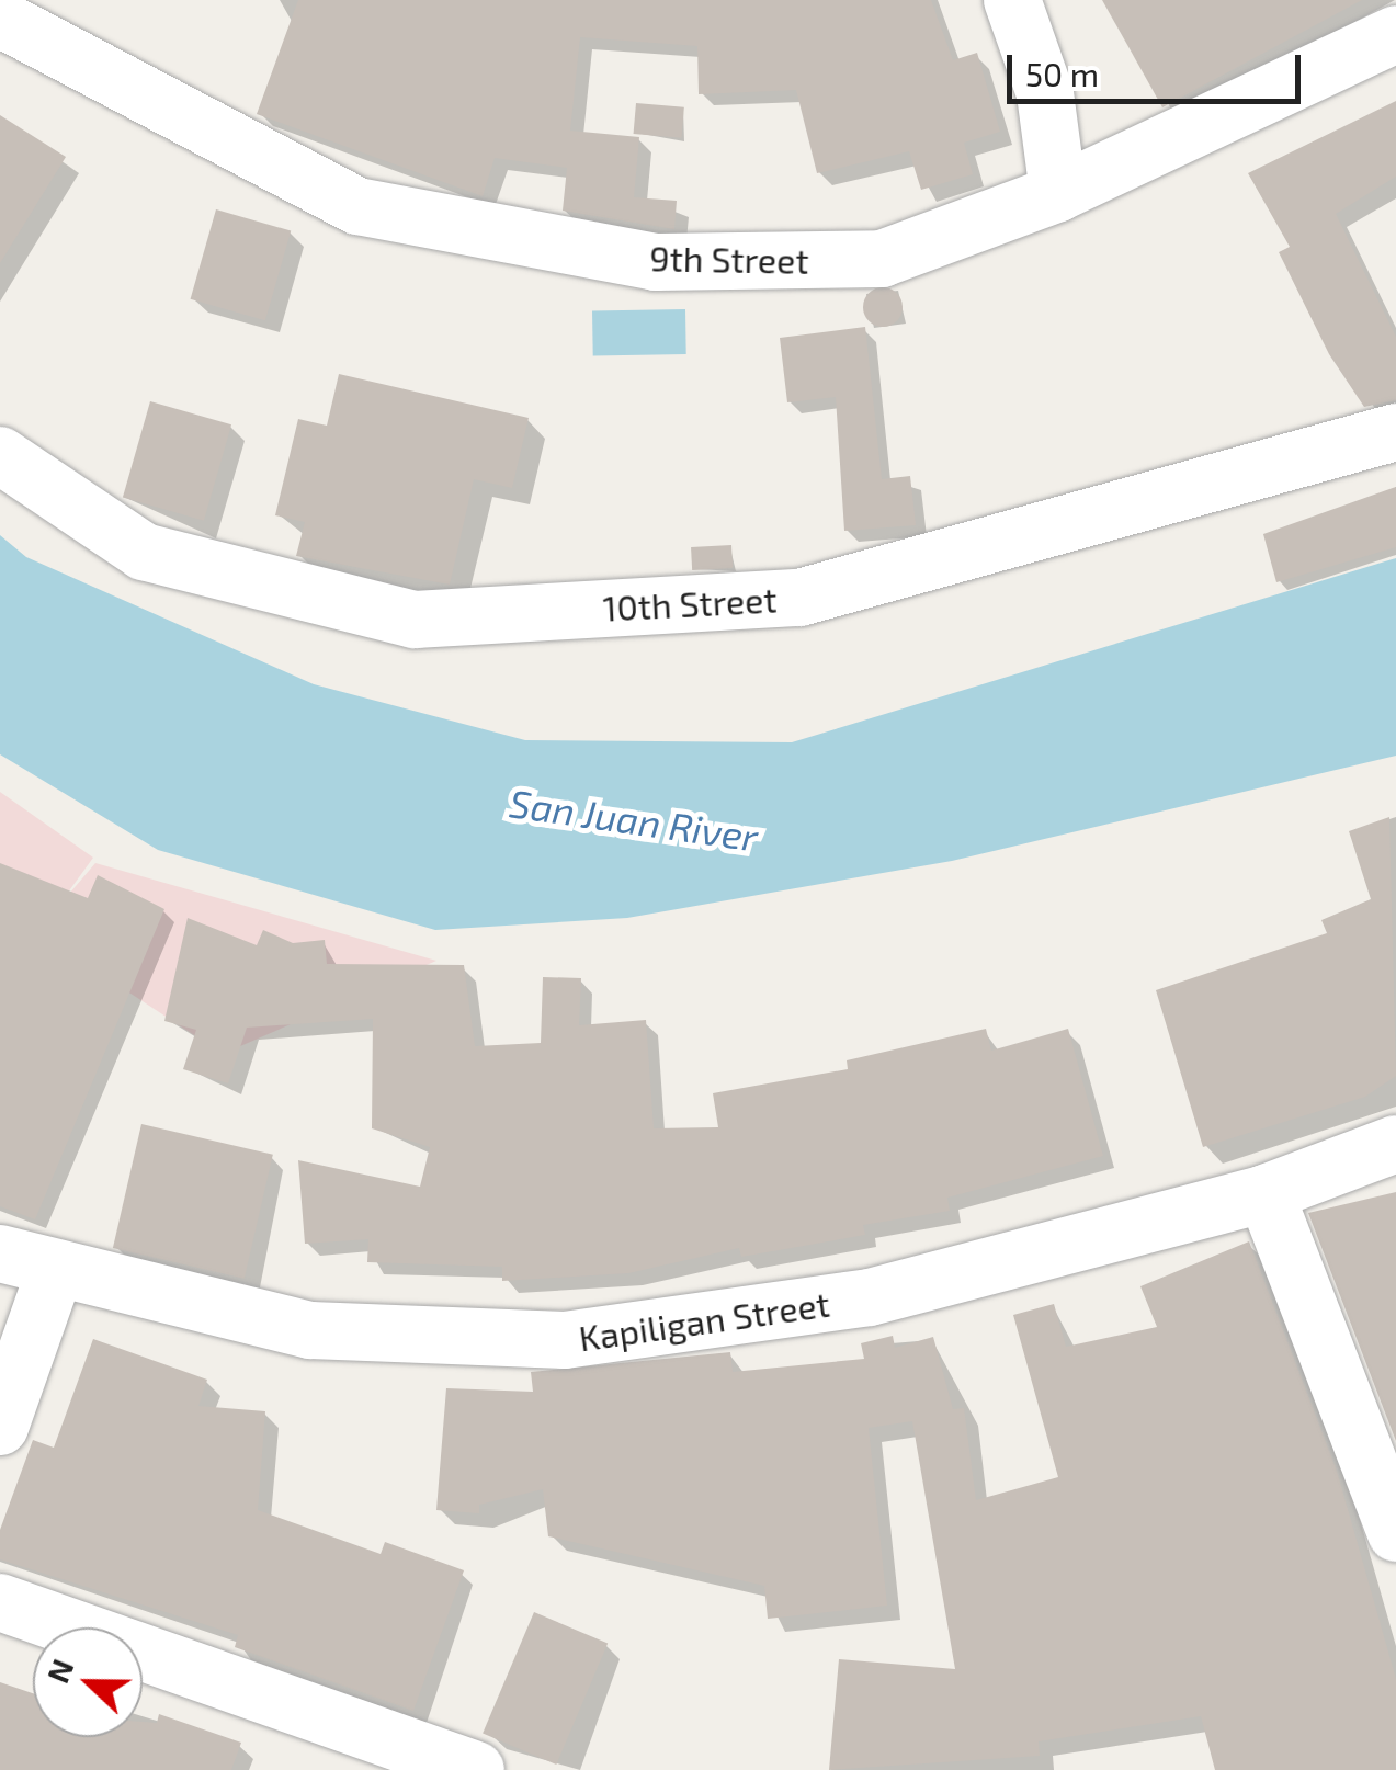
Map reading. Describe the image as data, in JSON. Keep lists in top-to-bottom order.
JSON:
{
  "streets": {
    "street": ["9th Street", "10th Street", "Kapiligan Street"]
  },
  "water": ["San Juan River"],
  "scale_bar": "50 m",
  "north": "left"
}
